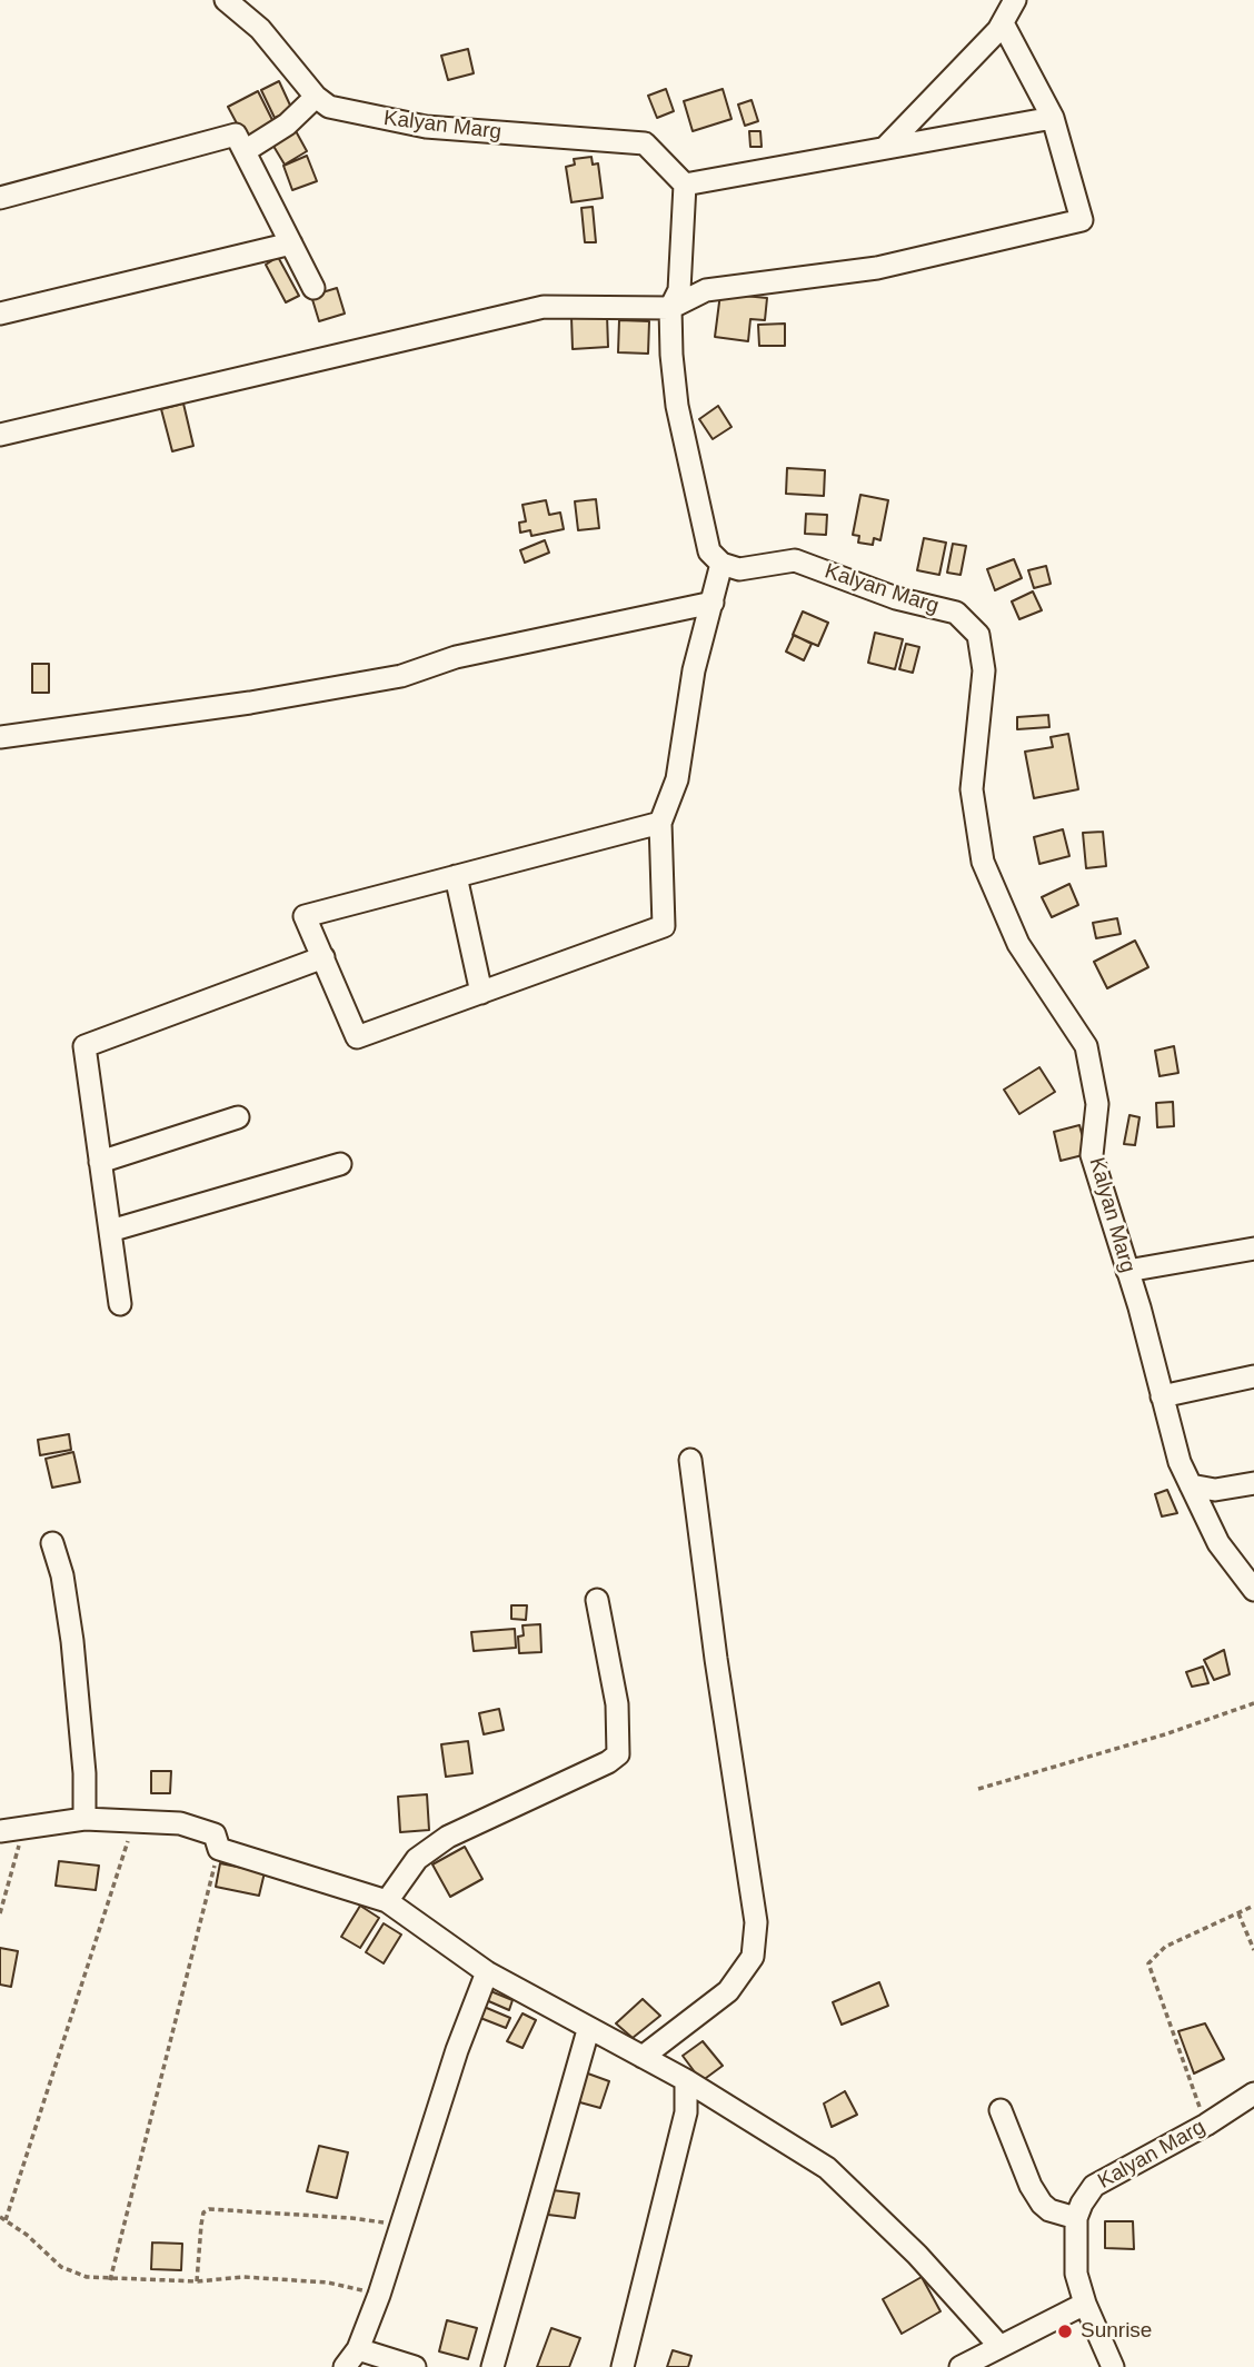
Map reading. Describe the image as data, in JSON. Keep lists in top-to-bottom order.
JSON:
{
  "streets": {
    "street": ["Kalyan Marg"]
  },
  "places": ["Sunrise"]
}
